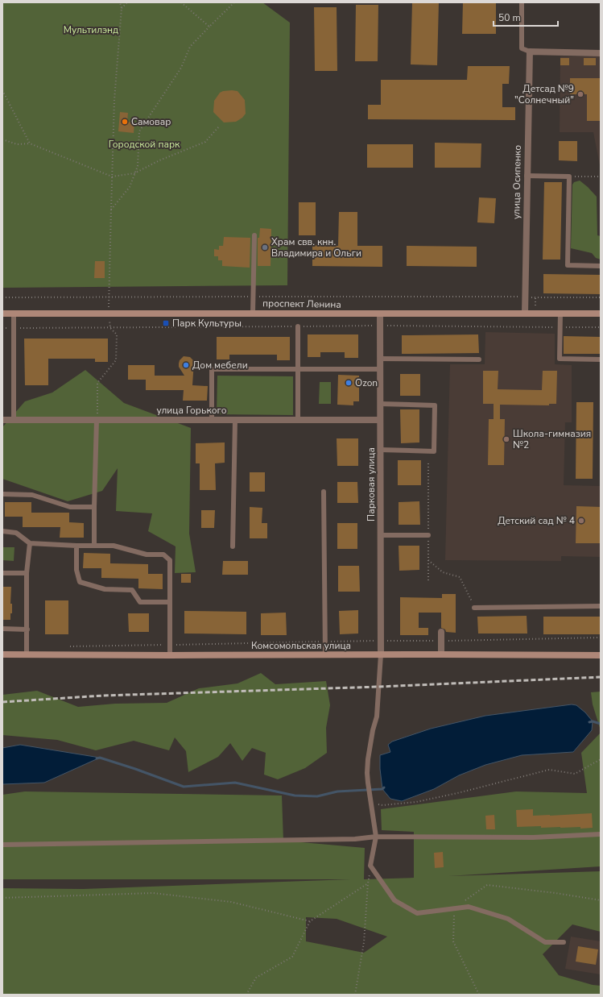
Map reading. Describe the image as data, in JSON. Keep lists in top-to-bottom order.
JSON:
{
  "streets": {
    "main road": ["проспект Ленина", "Комсомольская улица"],
    "street": ["улица Осипенко", "улица Горького", "Парковая улица"]
  },
  "crossings": [
    ["улица Осипенко", "проспект Ленина"],
    ["проспект Ленина", "Парковая улица"],
    ["улица Горького", "Парковая улица"],
    ["Парковая улица", "Комсомольская улица"]
  ],
  "parks": ["Мультилэнд", "Городской парк"],
  "places": {
    "other": [
      "Детсад №9 \"Солнечный\"",
      "Самовар",
      "Храм свв. кнн. Владимира и Ольги",
      "Дом мебели",
      "Ozon",
      "Школа-гимназия №2",
      "Детский сад № 4"
    ],
    "transit": ["Парк Культуры"]
  },
  "scale_bar": "50 m"
}
